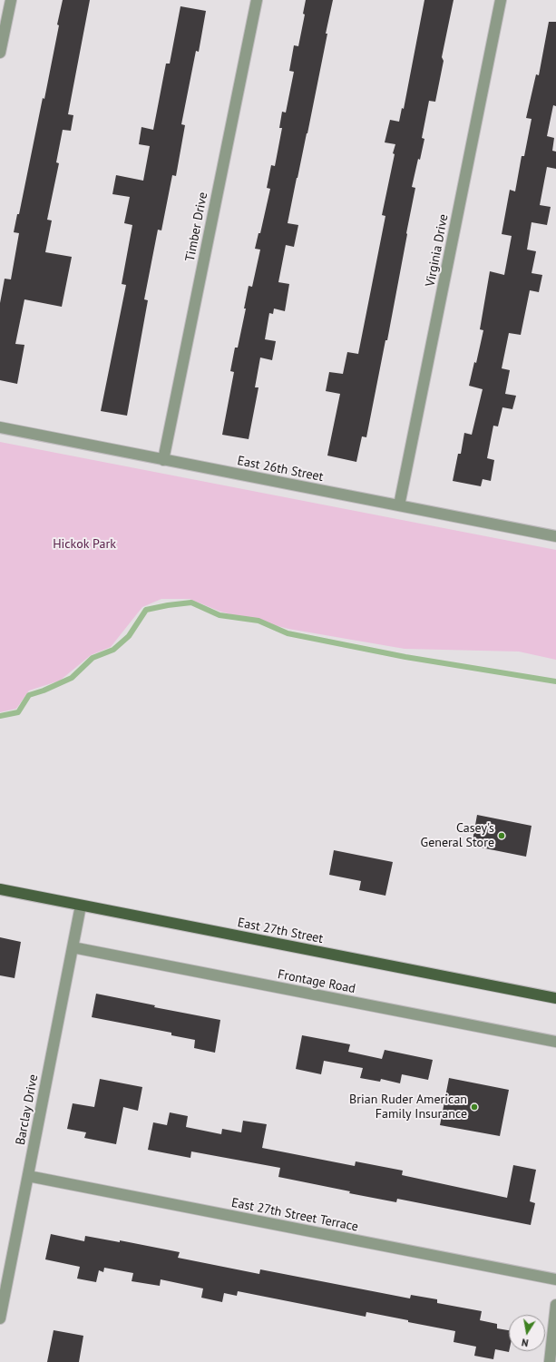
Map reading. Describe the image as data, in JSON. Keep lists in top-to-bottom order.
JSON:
{
  "streets": {
    "main road": ["East 27th Street"],
    "street": [
      "Timber Drive",
      "Virginia Drive",
      "East 26th Street",
      "Frontage Road",
      "Barclay Drive",
      "East 27th Street Terrace"
    ]
  },
  "crossings": [
    ["Timber Drive", "East 26th Street"],
    ["Virginia Drive", "East 26th Street"],
    ["East 27th Street", "Barclay Drive"],
    ["Frontage Road", "Barclay Drive"],
    ["Barclay Drive", "East 27th Street Terrace"]
  ],
  "parks": ["Hickok Park"],
  "places": ["Casey's General Store", "Brian Ruder American Family Insurance"],
  "north": "bottom"
}
